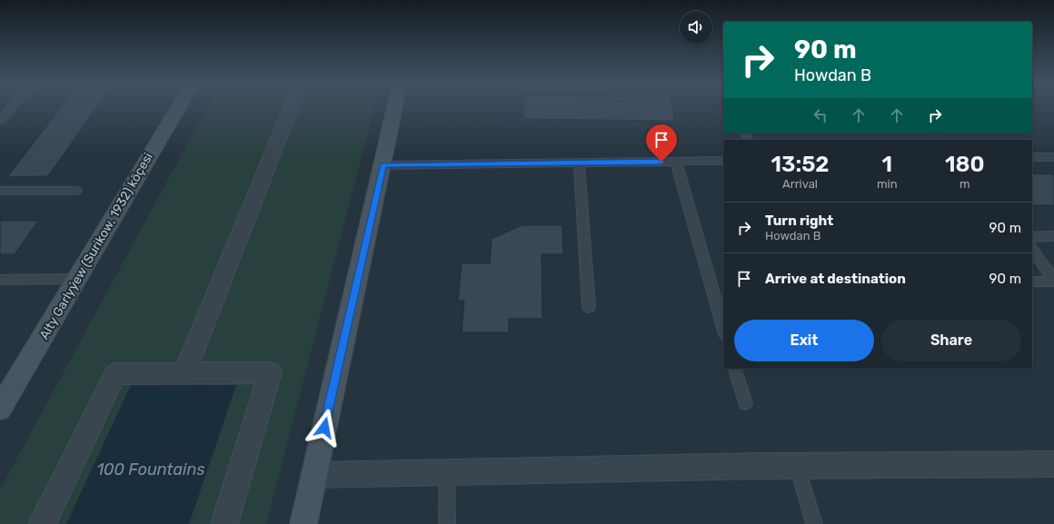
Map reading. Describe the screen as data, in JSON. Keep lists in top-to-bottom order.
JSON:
{
  "streets": {
    "street": ["Alty Garlyýew (Surikow, 1932) köçesi"]
  },
  "water": ["100 Fountains"],
  "page": {
    "turn": ["90 m", "Howdan B"],
    "eta": [
      "13:52",
      "Arrival",
      "1",
      "min",
      "180",
      "m"
    ],
    "list": [
      {
        "name": "Turn right",
        "note": "Howdan B",
        "value": "90 m"
      },
      {
        "name": "Arrive at destination",
        "value": "90 m"
      }
    ],
    "buttons": ["Exit", "Share"]
  }
}
